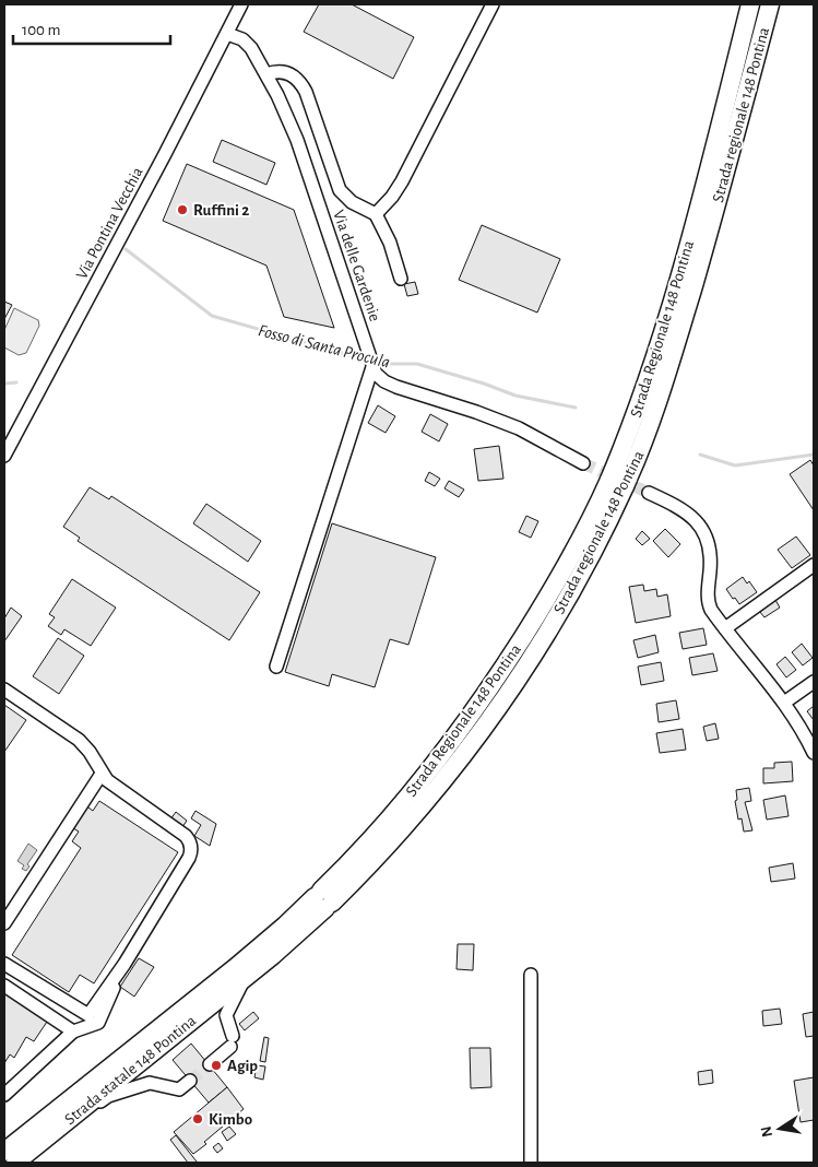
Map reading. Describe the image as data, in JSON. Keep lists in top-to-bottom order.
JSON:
{
  "streets": {
    "highway": ["Strada regionale 148 Pontina", "Strada Regionale 148 Pontina", "Strada statale 148 Pontina"],
    "street": ["Via Pontina Vecchia", "Via delle Gardenie"]
  },
  "crossings": [
    ["Strada regionale 148 Pontina", "Strada Regionale 148 Pontina"],
    ["Via Pontina Vecchia", "Via delle Gardenie"],
    ["Strada Regionale 148 Pontina", "Strada statale 148 Pontina"]
  ],
  "water": ["Fosso di Santa Procula"],
  "places": ["Ruffini 2", "Agip", "Kimbo"],
  "scale_bar": "100 m",
  "north": "left"
}
